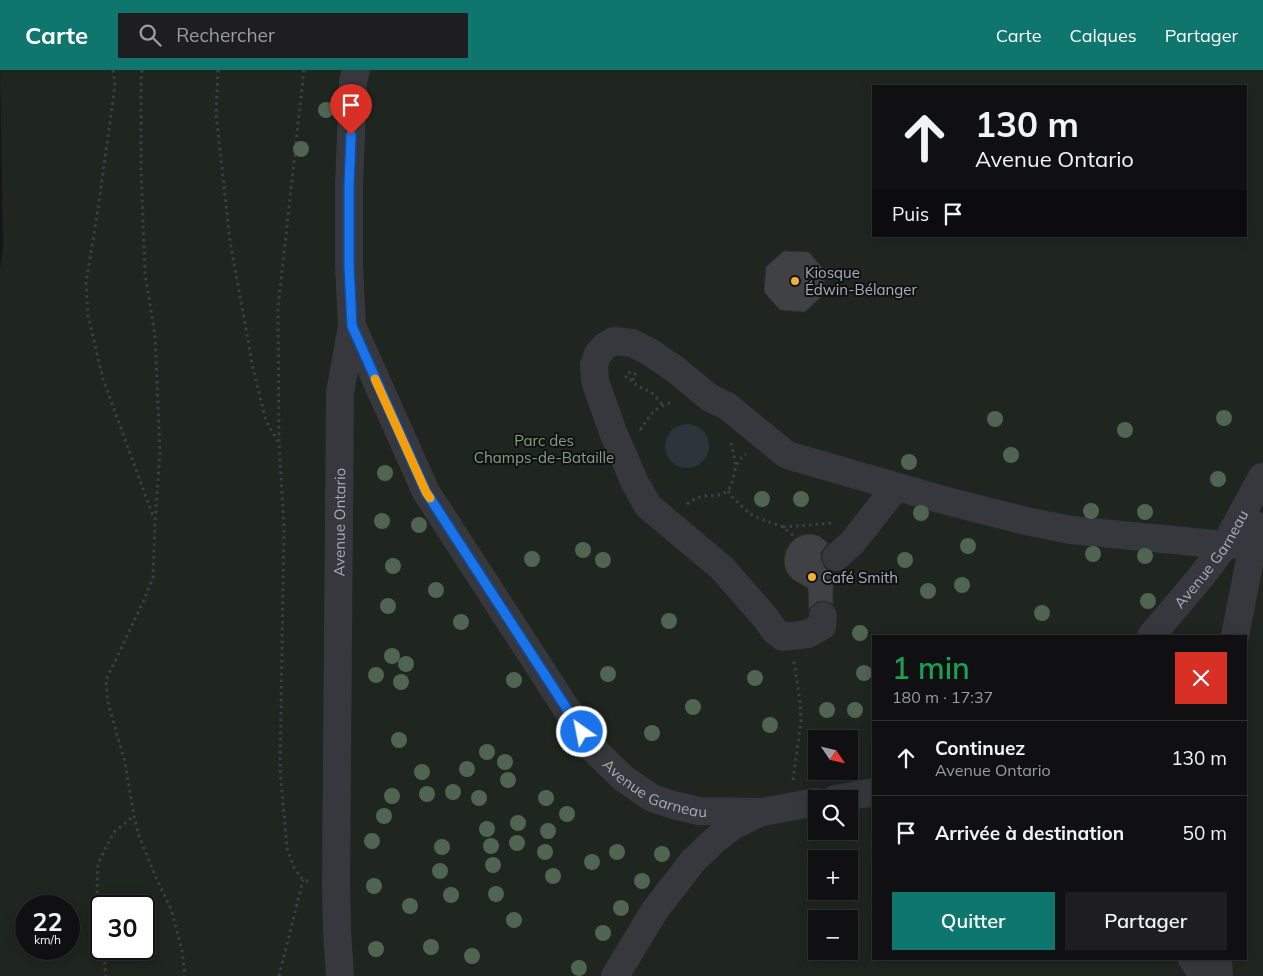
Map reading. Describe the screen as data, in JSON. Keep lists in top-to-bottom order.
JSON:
{
  "streets": {
    "street": ["Avenue Ontario", "Avenue Garneau"]
  },
  "crossings": [
    ["Avenue Ontario", "Avenue Garneau"]
  ],
  "parks": ["Parc des Champs-de-Bataille"],
  "places": ["Kiosque Édwin-Bélanger", "Café Smith"],
  "north": "bottom right",
  "page": {
    "header": "Carte",
    "search": "Rechercher",
    "nav": ["Carte", "Calques", "Partager"],
    "turn": ["130 m", "Avenue Ontario"],
    "then": "Puis",
    "heading": ["1 min", "180 m · 17:37"],
    "list": [
      {
        "name": "Continuez",
        "note": "Avenue Ontario",
        "value": "130 m"
      },
      {
        "name": "Arrivée à destination",
        "value": "50 m"
      }
    ],
    "map_buttons": ["+", "−"],
    "buttons": ["Quitter", "Partager"],
    "speed": "22 km/h",
    "limit": "30"
  }
}
